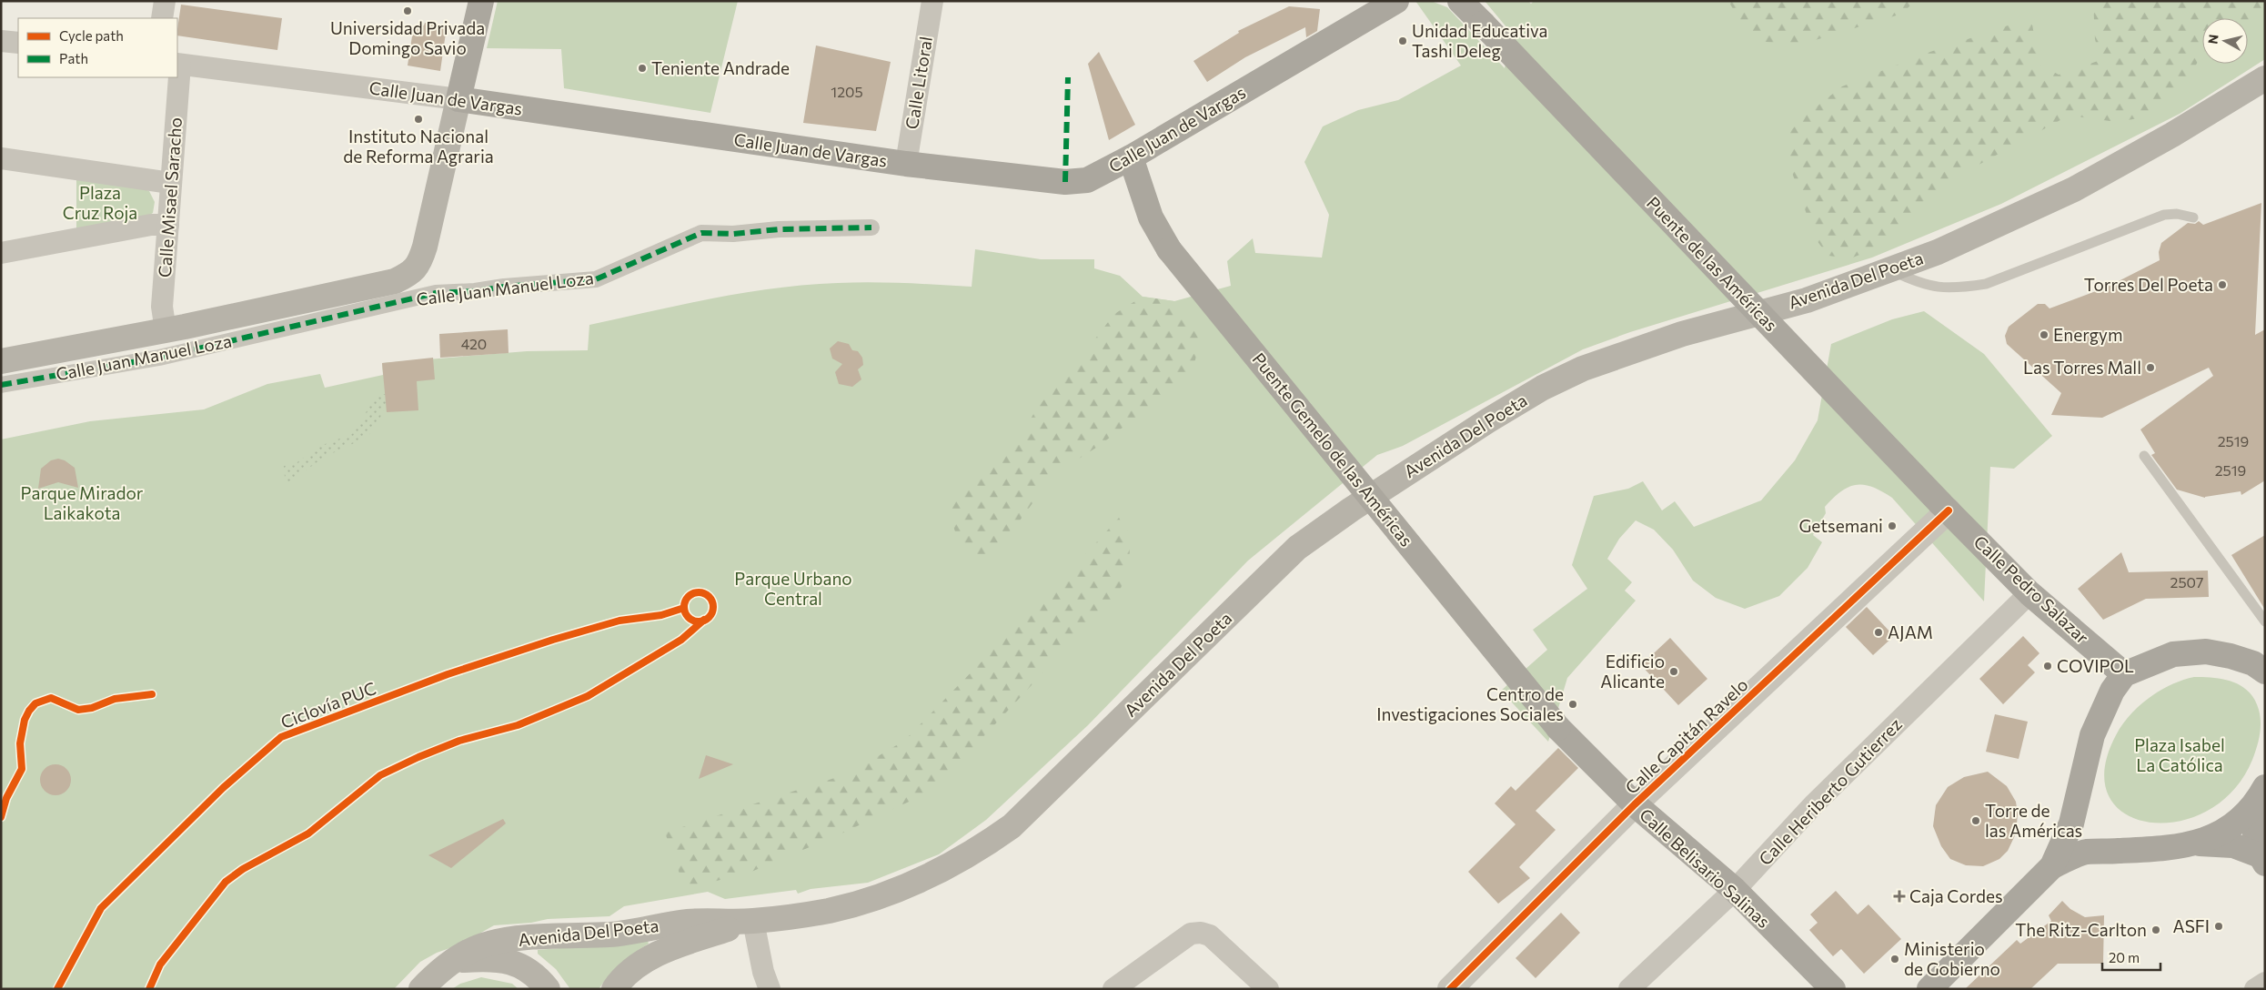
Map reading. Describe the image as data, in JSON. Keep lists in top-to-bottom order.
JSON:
{
  "streets": {
    "main road": [
      "Calle Juan de Vargas",
      "Puente de las Américas",
      "Avenida Del Poeta",
      "Calle Juan Manuel Loza",
      "Puente Gemelo de las Américas",
      "Calle Pedro Salazar",
      "Calle Belisario Salinas"
    ],
    "street": [
      "Calle Litoral",
      "Calle Misael Saracho",
      "Calle Capitán Ravelo",
      "Calle Heriberto Gutierrez"
    ],
    "cycle path": ["Ciclovía PUC"]
  },
  "crossings": [
    ["Calle Litoral", "Calle Juan de Vargas"],
    ["Calle Juan de Vargas", "Calle Misael Saracho"],
    ["Calle Juan de Vargas", "Calle Juan Manuel Loza"],
    ["Calle Juan de Vargas", "Puente Gemelo de las Américas"],
    ["Calle Misael Saracho", "Calle Juan Manuel Loza"],
    ["Puente de las Américas", "Calle Pedro Salazar"],
    ["Puente de las Américas", "Calle Capitán Ravelo"],
    ["Puente Gemelo de las Américas", "Calle Belisario Salinas"],
    ["Calle Pedro Salazar", "Calle Capitán Ravelo"],
    ["Calle Pedro Salazar", "Calle Heriberto Gutierrez"],
    ["Calle Capitán Ravelo", "Calle Belisario Salinas"],
    ["Calle Heriberto Gutierrez", "Calle Belisario Salinas"]
  ],
  "parks": [
    "Plaza Cruz Roja",
    "Parque Mirador Laikakota",
    "Parque Urbano Central",
    "Plaza Isabel La Católica"
  ],
  "places": {
    "other": [
      "Universidad Privada Domingo Savio",
      "Unidad Educativa Tashi Deleg",
      "Teniente Andrade",
      "Instituto Nacional de Reforma Agraria",
      "Torres Del Poeta",
      "Energym",
      "Las Torres Mall",
      "Getsemani",
      "AJAM",
      "COVIPOL",
      "Edificio Alicante",
      "Centro de Investigaciones Sociales",
      "Torre de las Américas",
      "ASFI",
      "The Ritz-Carlton",
      "Ministerio de Gobierno"
    ],
    "health": ["Caja Cordes"]
  },
  "house_numbers": [
    "1205",
    "420",
    "2519",
    "2519",
    "2507"
  ],
  "legend": ["Cycle path", "Path"],
  "scale_bar": "20 m",
  "north": "left"
}
